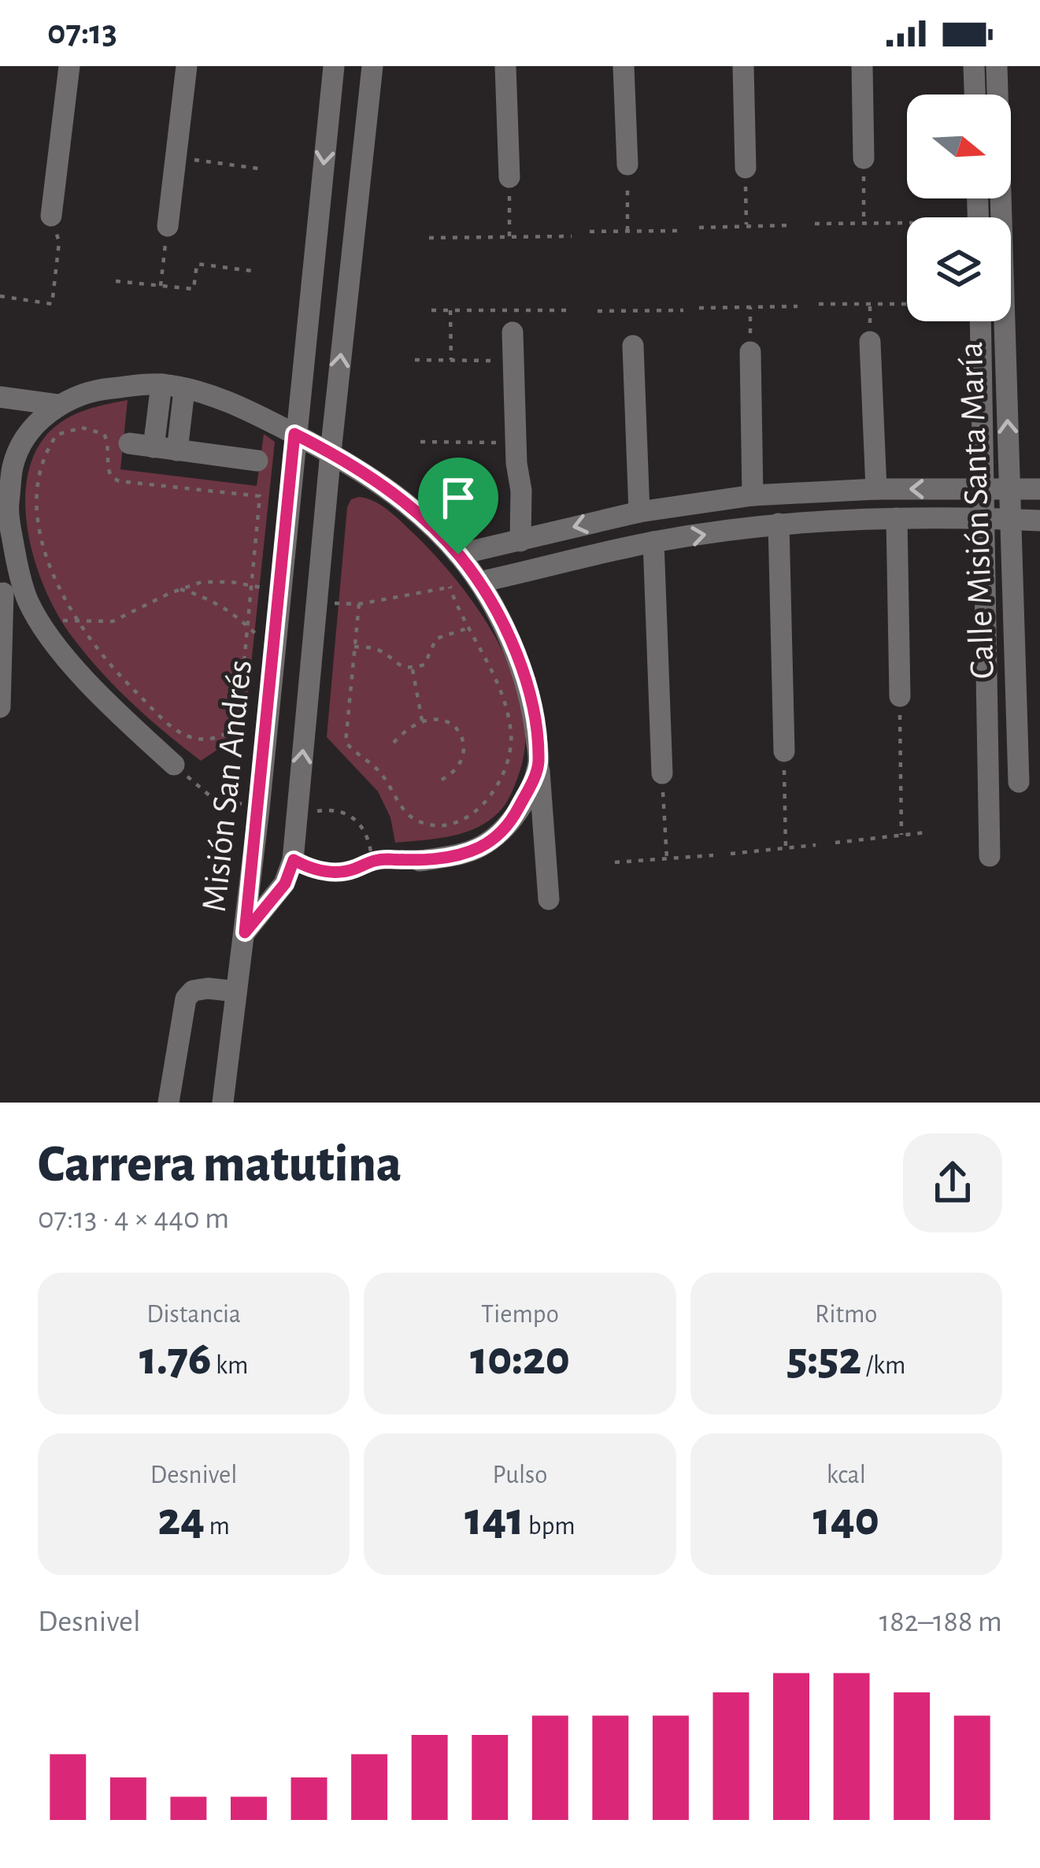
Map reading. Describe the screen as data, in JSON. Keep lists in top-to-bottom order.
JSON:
{
  "streets": {
    "street": ["Calle Misión Santa María", "Misión San Andrés"]
  },
  "north": "right",
  "page": {
    "status": "07:13",
    "heading": ["Carrera matutina", "07:13 · 4 × 440 m"],
    "stats": [
      ["Distancia", "1.76 km"],
      ["Tiempo", "10:20"],
      ["Ritmo", "5:52 /km"],
      ["Desnivel", "24 m"],
      ["Pulso", "141 bpm"],
      ["kcal", "140"]
    ],
    "chart": ["Desnivel", "182–188 m"]
  }
}
